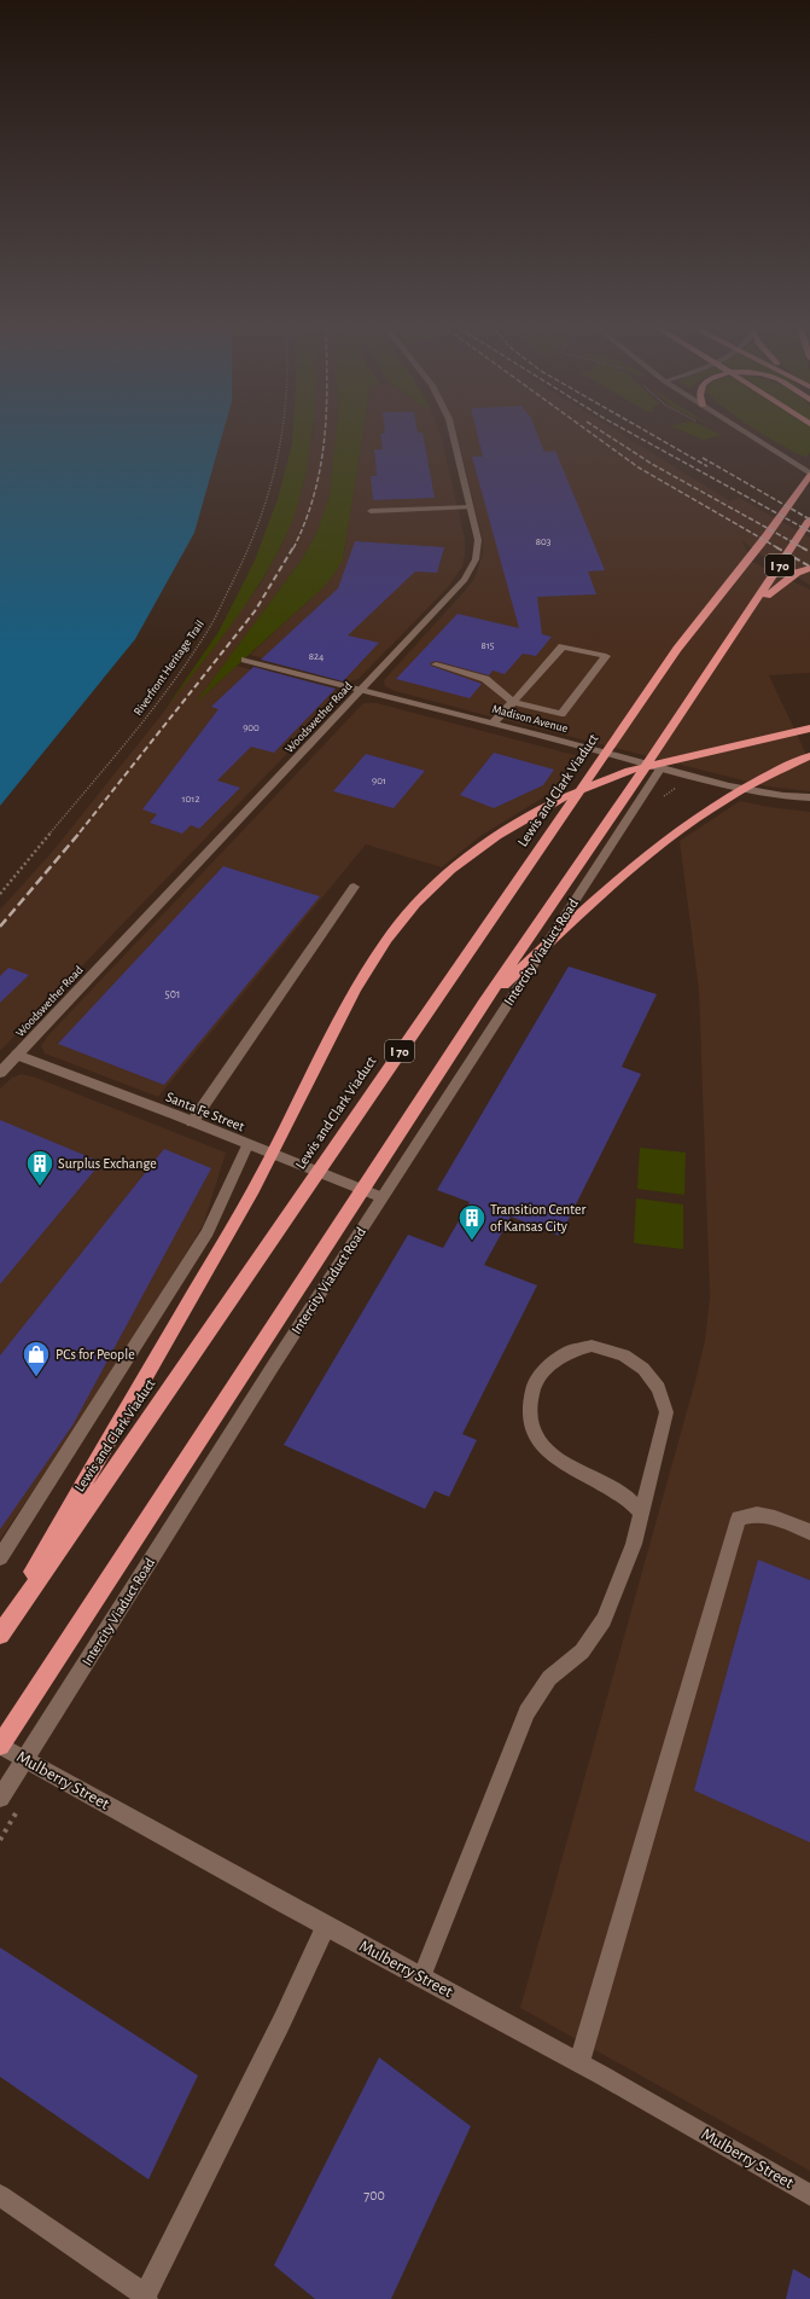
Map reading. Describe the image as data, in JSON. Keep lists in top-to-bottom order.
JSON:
{
  "streets": {
    "highway": ["I 70", "Lewis and Clark Viaduct"],
    "street": [
      "Woodswether Road",
      "Madison Avenue",
      "Intercity Viaduct Road",
      "Santa Fe Street",
      "Mulberry Street"
    ],
    "path": ["Riverfront Heritage Trail"]
  },
  "crossings": [
    ["I 70", "Mulberry Street"],
    ["Woodswether Road", "Madison Avenue"],
    ["Woodswether Road", "Santa Fe Street"],
    ["Madison Avenue", "Intercity Viaduct Road"],
    ["Intercity Viaduct Road", "Santa Fe Street"],
    ["Intercity Viaduct Road", "Mulberry Street"]
  ],
  "places": {
    "building": ["Surplus Exchange", "Transition Center of Kansas City"],
    "shop": ["PCs for People"]
  },
  "house_numbers": [
    "803",
    "815",
    "824",
    "900",
    "901",
    "1012",
    "501",
    "700"
  ]
}
